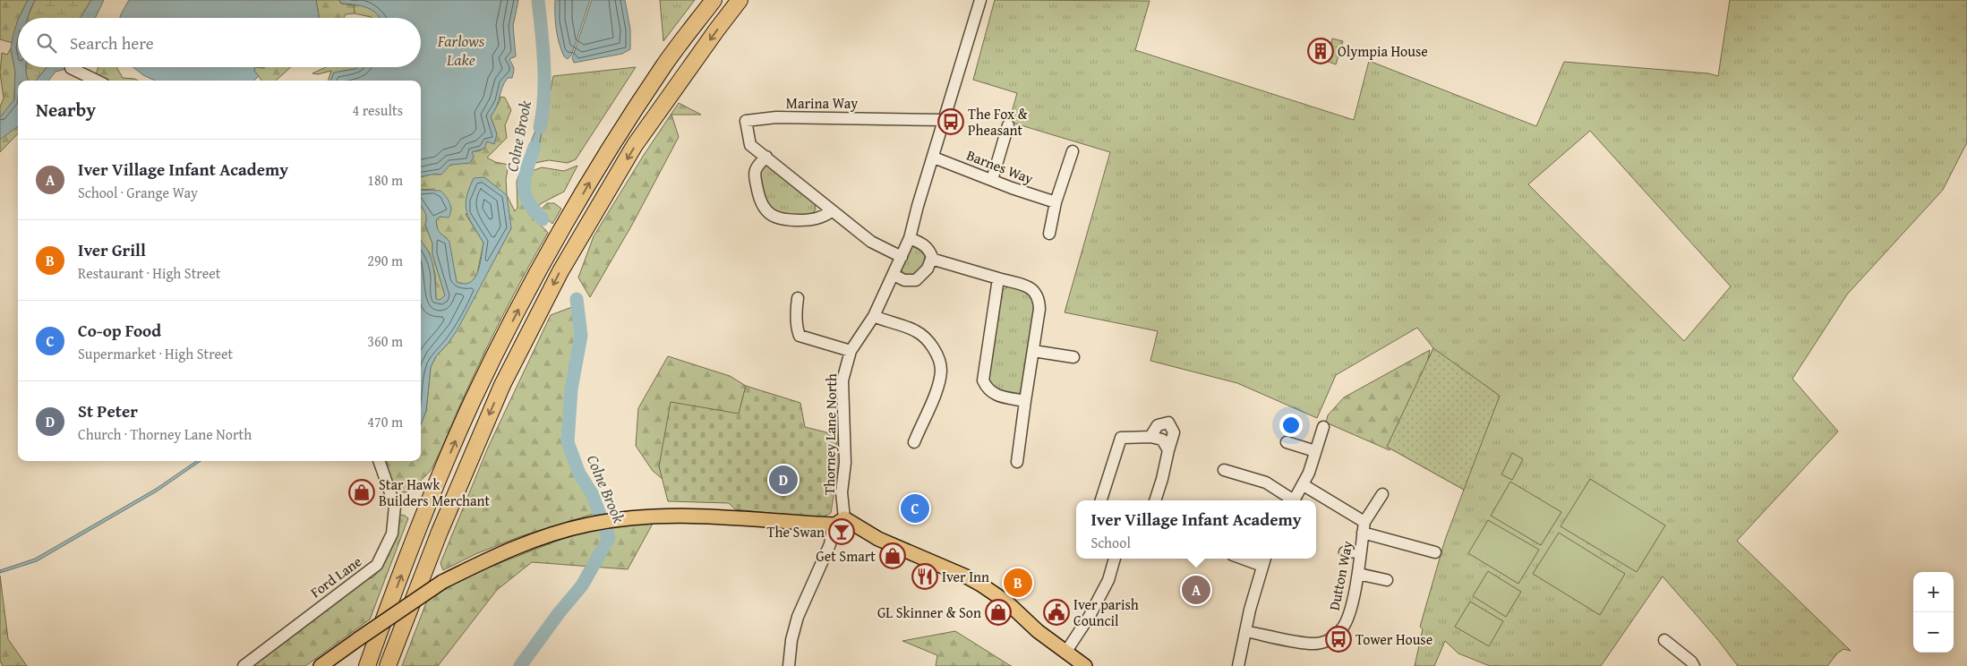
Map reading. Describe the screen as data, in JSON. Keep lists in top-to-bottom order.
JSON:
{
  "streets": {
    "street": [
      "Marina Way",
      "Barnes Way",
      "Thorney Lane North",
      "Dutton Way",
      "Ford Lane"
    ]
  },
  "crossings": [
    ["Marina Way", "Thorney Lane North"],
    ["Barnes Way", "Thorney Lane North"]
  ],
  "water": ["Farlows Lake", "Colne Brook"],
  "places": {
    "building": ["Olympia House"],
    "bus stop": ["The Fox & Pheasant", "Tower House"],
    "shop": ["Star Hawk Builders Merchant", "Get Smart", "GL Skinner & Son"],
    "bar": ["The Swan"],
    "restaurant": ["Iver Inn"],
    "public building": ["Iver parish Council"]
  },
  "page": {
    "search": "Search here",
    "heading": ["Nearby", "4 results"],
    "list": [
      {
        "mark": "A",
        "name": "Iver Village Infant Academy",
        "note": "School · Grange Way",
        "value": "180 m"
      },
      {
        "mark": "B",
        "name": "Iver Grill",
        "note": "Restaurant · High Street",
        "value": "290 m"
      },
      {
        "mark": "C",
        "name": "Co-op Food",
        "note": "Supermarket · High Street",
        "value": "360 m"
      },
      {
        "mark": "D",
        "name": "St Peter",
        "note": "Church · Thorney Lane North",
        "value": "470 m"
      }
    ],
    "pins": [
      "D",
      "C",
      "B",
      "A"
    ],
    "popup": ["Iver Village Infant Academy", "School"],
    "map_buttons": ["+", "−"]
  }
}
